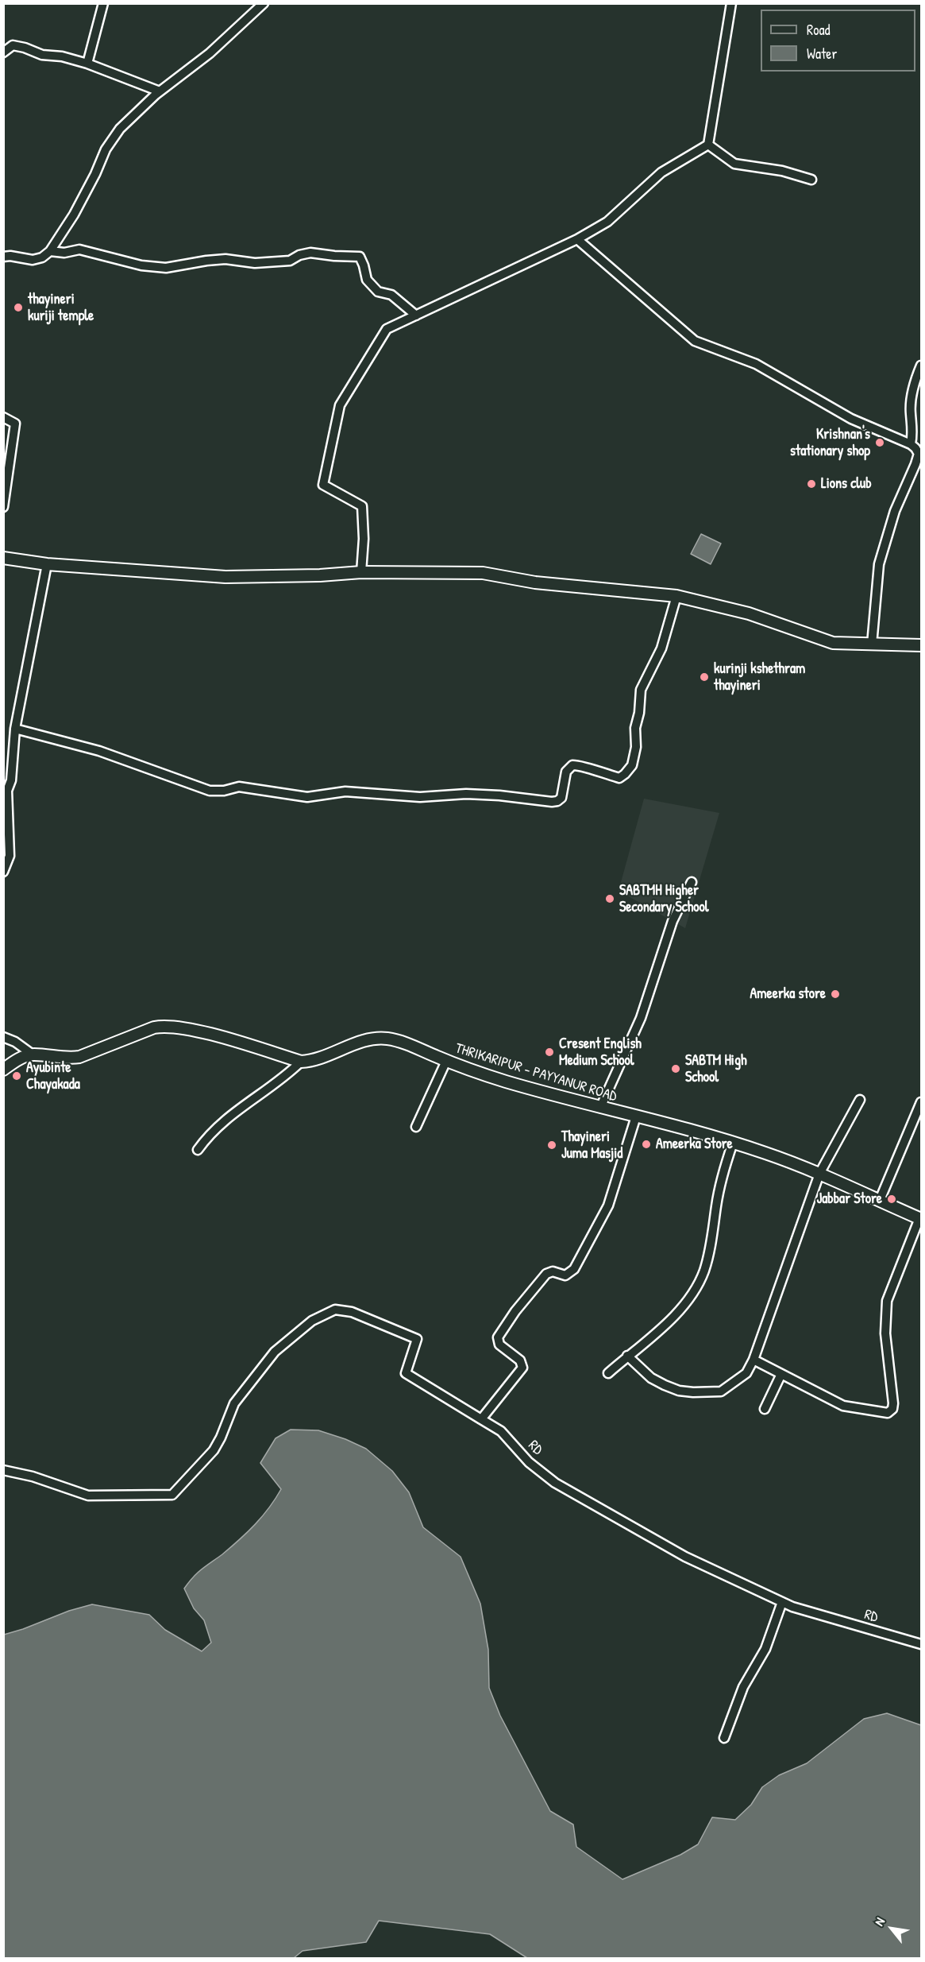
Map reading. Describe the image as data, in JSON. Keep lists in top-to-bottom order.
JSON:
{
  "streets": {
    "main road": ["THRIKARIPUR - PAYYANUR ROAD"],
    "street": ["RD"]
  },
  "places": [
    "thayineri kuriji temple",
    "Krishnan's stationary shop",
    "Lions club",
    "kurinji kshethram thayineri",
    "SABTMH Higher Secondary School",
    "Ameerka store",
    "Cresent English Medium School",
    "SABTM High School",
    "Ayubinte Chayakada",
    "Ameerka Store",
    "Thayineri Juma Masjid",
    "Jabbar Store"
  ],
  "legend": ["Road", "Water"],
  "north": "top left"
}
